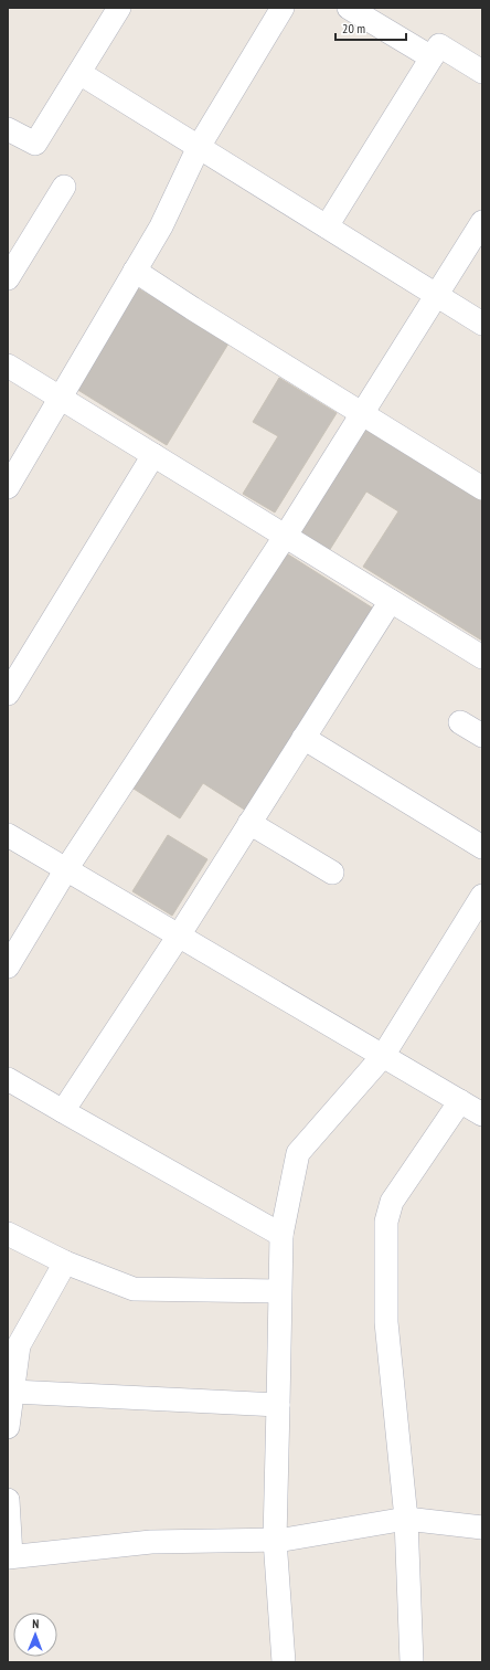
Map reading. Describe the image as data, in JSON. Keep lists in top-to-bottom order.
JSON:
{
  "scale_bar": "20 m",
  "north": "top"
}
